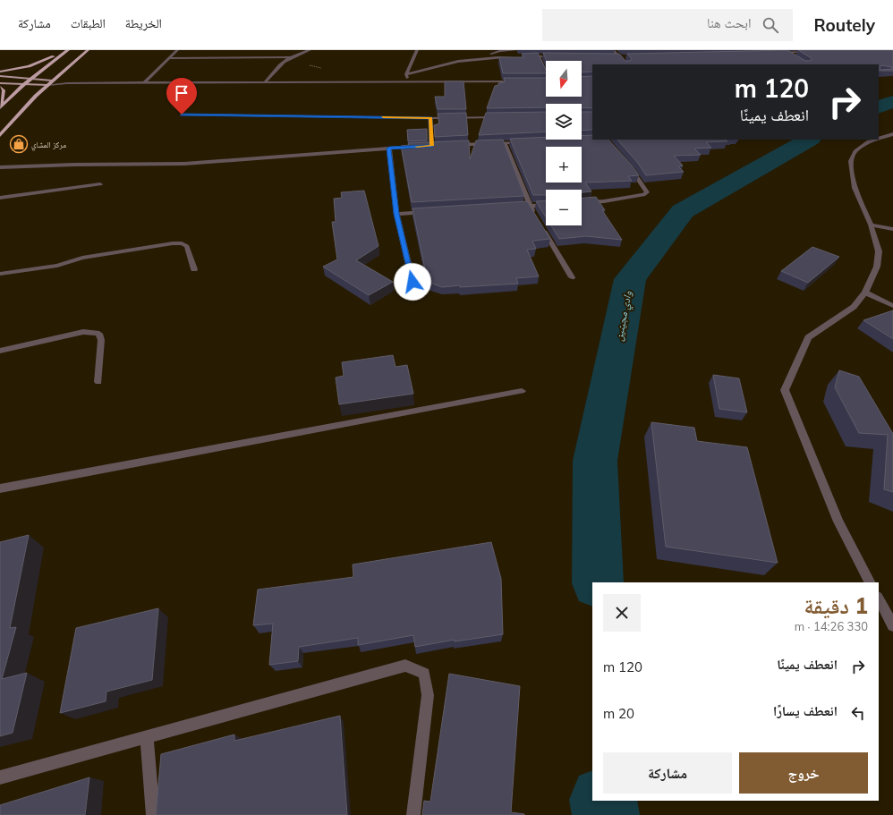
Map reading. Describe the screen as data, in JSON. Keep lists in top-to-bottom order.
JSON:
{
  "water": ["وادي مجينين"],
  "places": {
    "shop": ["مركز المشاي"]
  },
  "north": "bottom",
  "page": {
    "header": "Routely",
    "search": "ابحث هنا",
    "nav": ["الخريطة", "الطبقات", "مشاركة"],
    "map_buttons": ["+", "−"],
    "turn": ["120 m", "انعطف يمينًا"],
    "heading": ["1 دقيقة", "330 m · 14:26"],
    "list": [
      {
        "name": "انعطف يمينًا",
        "value": "120 m"
      },
      {
        "name": "انعطف يسارًا",
        "value": "20 m"
      }
    ],
    "buttons": ["خروج", "مشاركة"]
  }
}
